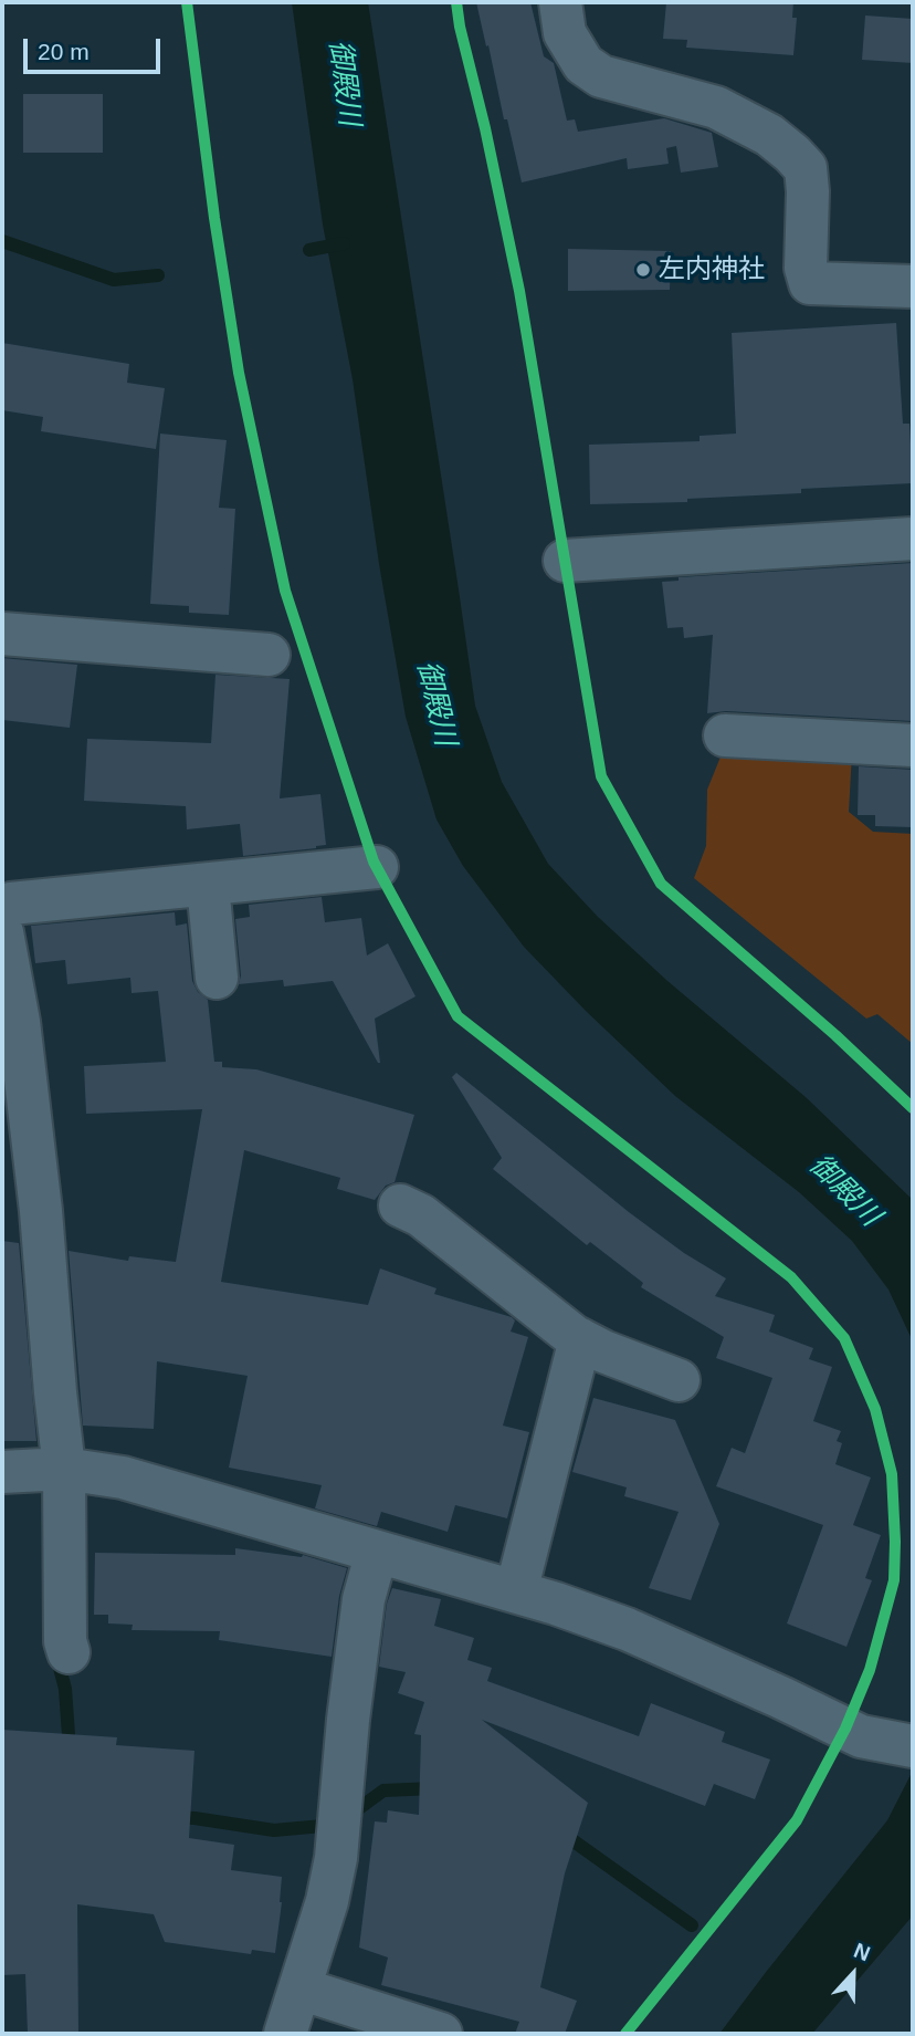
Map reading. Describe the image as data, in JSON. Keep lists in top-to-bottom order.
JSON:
{
  "water": ["御殿川"],
  "places": ["左内神社"],
  "scale_bar": "20 m",
  "north": "top"
}
